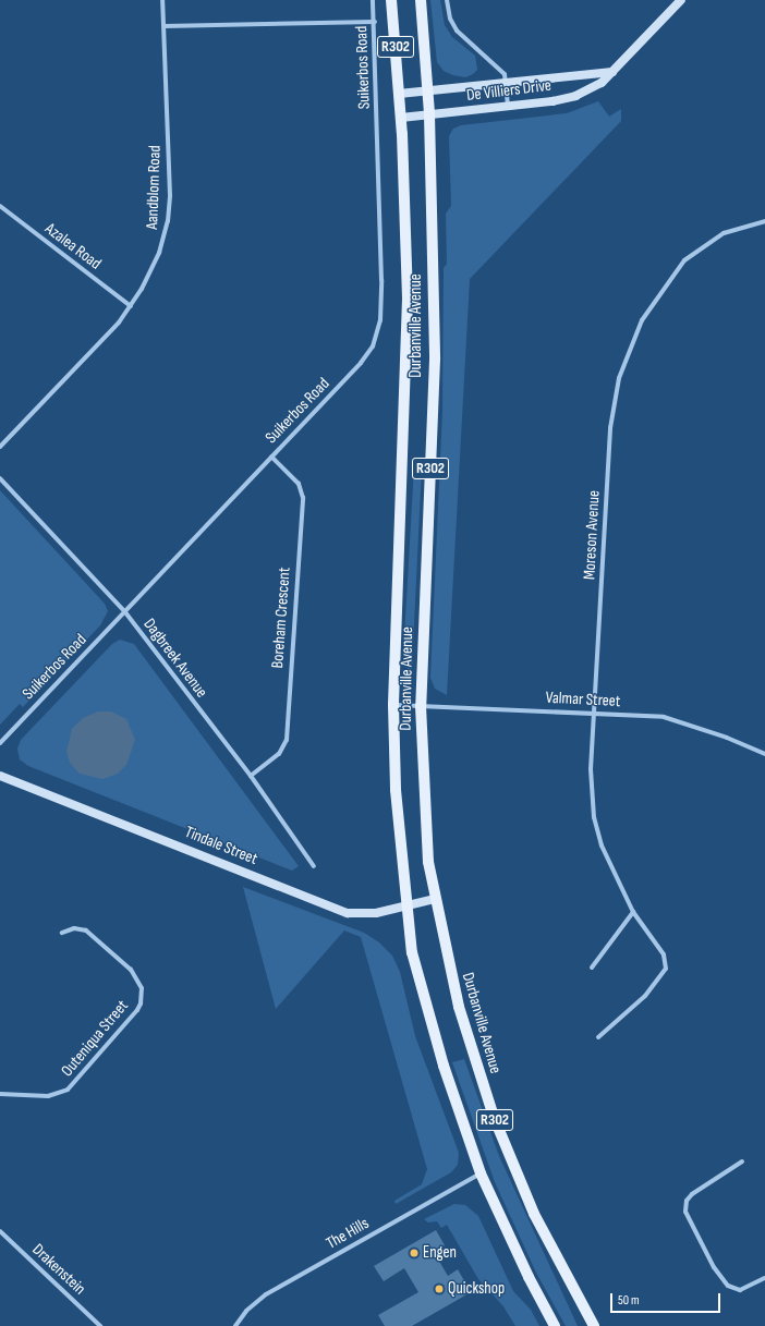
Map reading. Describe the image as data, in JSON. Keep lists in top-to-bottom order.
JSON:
{
  "streets": {
    "main road": ["R302", "Durbanville Avenue"],
    "street": [
      "Suikerbos Road",
      "De Villiers Drive",
      "Aandblom Road",
      "Azalea Road",
      "Moreson Avenue",
      "Boreham Crescent",
      "Dagbreek Avenue",
      "Valmar Street",
      "Tindale Street",
      "Outeniqua Street",
      "The Hills",
      "Drakenstein"
    ]
  },
  "crossings": [
    ["Suikerbos Road", "Boreham Crescent"],
    ["Suikerbos Road", "Dagbreek Avenue"],
    ["De Villiers Drive", "Durbanville Avenue"],
    ["Aandblom Road", "Azalea Road"],
    ["Durbanville Avenue", "Valmar Street"],
    ["Durbanville Avenue", "Tindale Street"],
    ["Durbanville Avenue", "The Hills"],
    ["Moreson Avenue", "Valmar Street"],
    ["Boreham Crescent", "Dagbreek Avenue"]
  ],
  "places": ["Engen", "Quickshop"],
  "scale_bar": "50 m"
}
